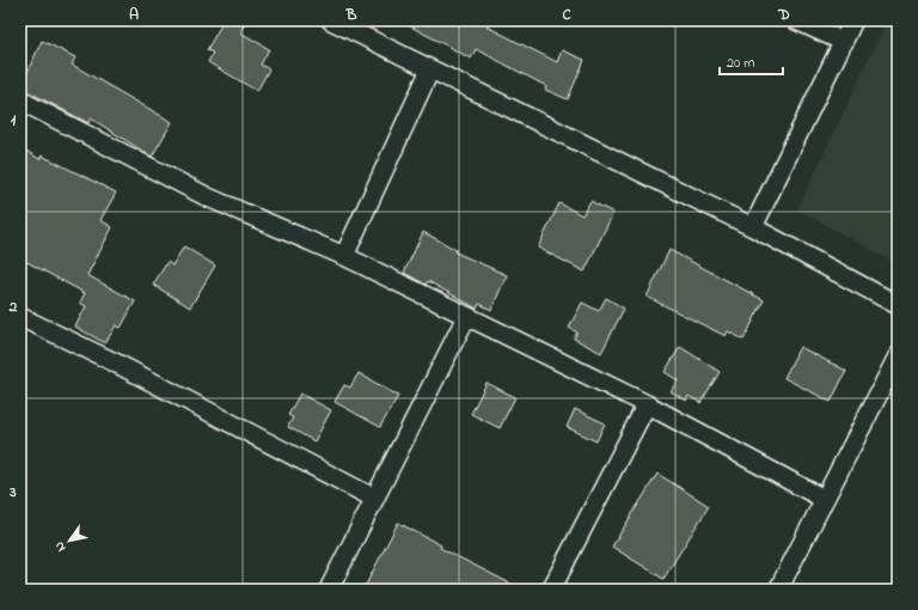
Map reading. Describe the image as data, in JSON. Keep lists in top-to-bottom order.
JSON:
{
  "scale_bar": "20 m",
  "north": "bottom left",
  "grid": {
    "columns": [
      "A",
      "B",
      "C",
      "D"
    ],
    "rows": ["1", "2", "3"]
  }
}
